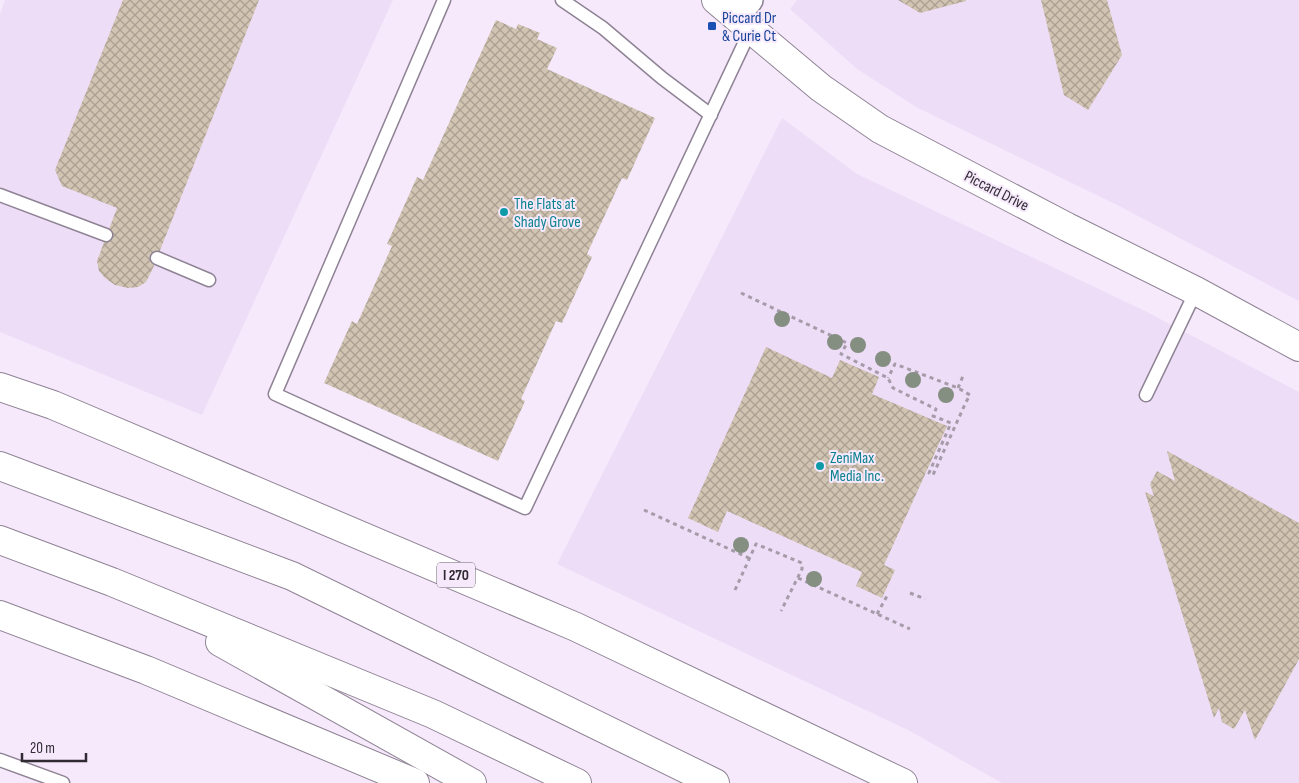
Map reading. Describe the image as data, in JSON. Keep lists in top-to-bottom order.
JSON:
{
  "streets": {
    "main road": ["Piccard Drive", "I 270"]
  },
  "places": {
    "transit": ["Piccard Dr & Curie Ct"],
    "other": ["The Flats at Shady Grove", "ZeniMax Media Inc."]
  },
  "scale_bar": "20 m"
}
